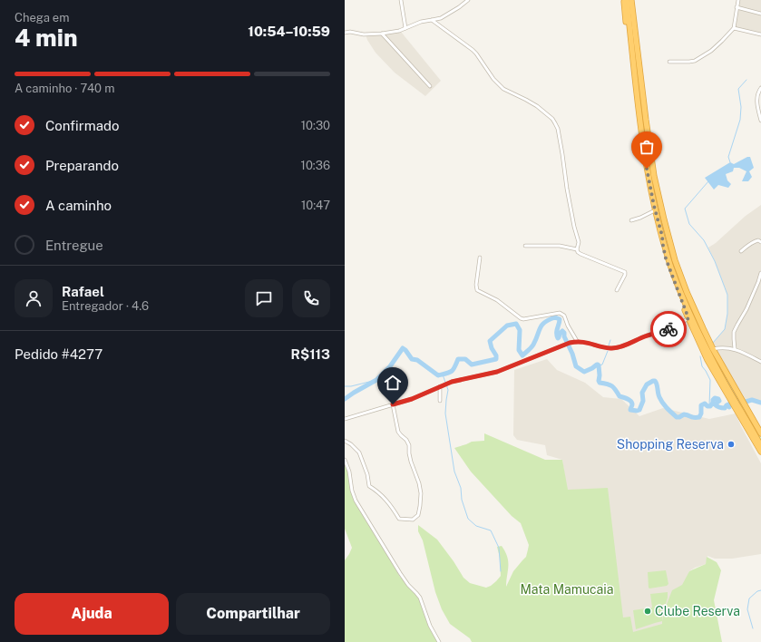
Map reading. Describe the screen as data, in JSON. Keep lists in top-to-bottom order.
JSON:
{
  "parks": ["Mata Mamucaia"],
  "places": ["Shopping Reserva", "Clube Reserva"],
  "page": {
    "heading": ["4 min", "Chega em", "10:54–10:59"],
    "panel": [
      "Rafael",
      "Entregador · 4.6",
      "Pedido #4277",
      "R$113"
    ],
    "bar": "A caminho · 740 m",
    "list": [
      ["Confirmado", "10:30"],
      ["Preparando", "10:36"],
      ["A caminho", "10:47"],
      "Entregue"
    ],
    "buttons": ["Ajuda", "Compartilhar"]
  }
}
